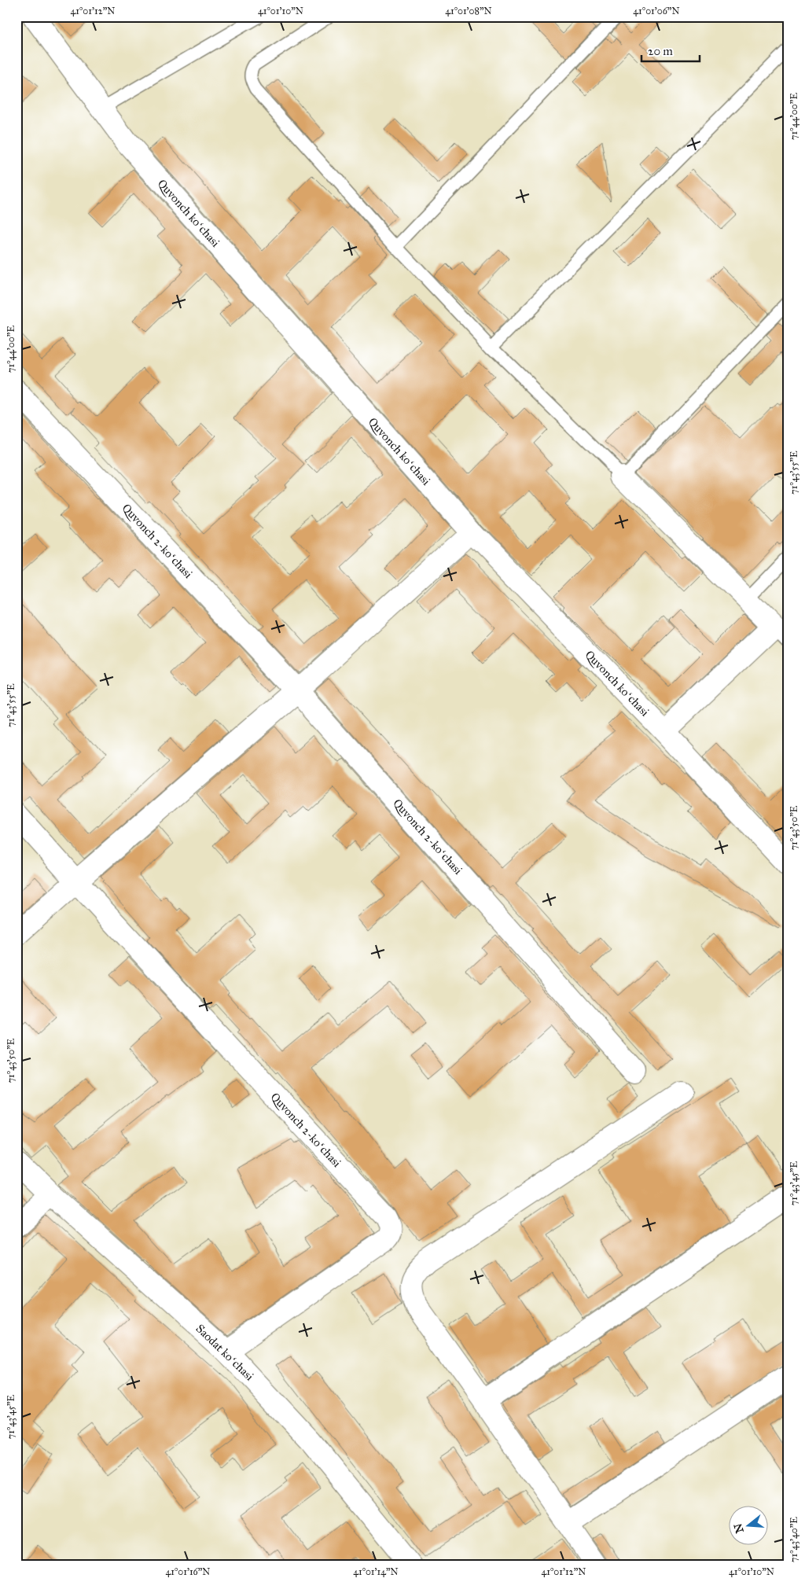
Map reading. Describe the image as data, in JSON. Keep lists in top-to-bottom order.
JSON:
{
  "streets": {
    "street": ["Quvonch koʻchasi", "Quvonch 2-koʻchasi", "Saodat koʻchasi"]
  },
  "crossings": [
    ["Quvonch 2-koʻchasi", "Saodat koʻchasi"]
  ],
  "scale_bar": "20 m",
  "north": "left",
  "coordinates": [
    "41°01'12\"N",
    "41°01'10\"N",
    "41°01'08\"N",
    "41°01'06\"N",
    "71°44'00\"E",
    "71°43'55\"E",
    "71°43'50\"E",
    "71°43'45\"E",
    "71°43'40\"E",
    "41°01'16\"N",
    "41°01'14\"N"
  ]
}
